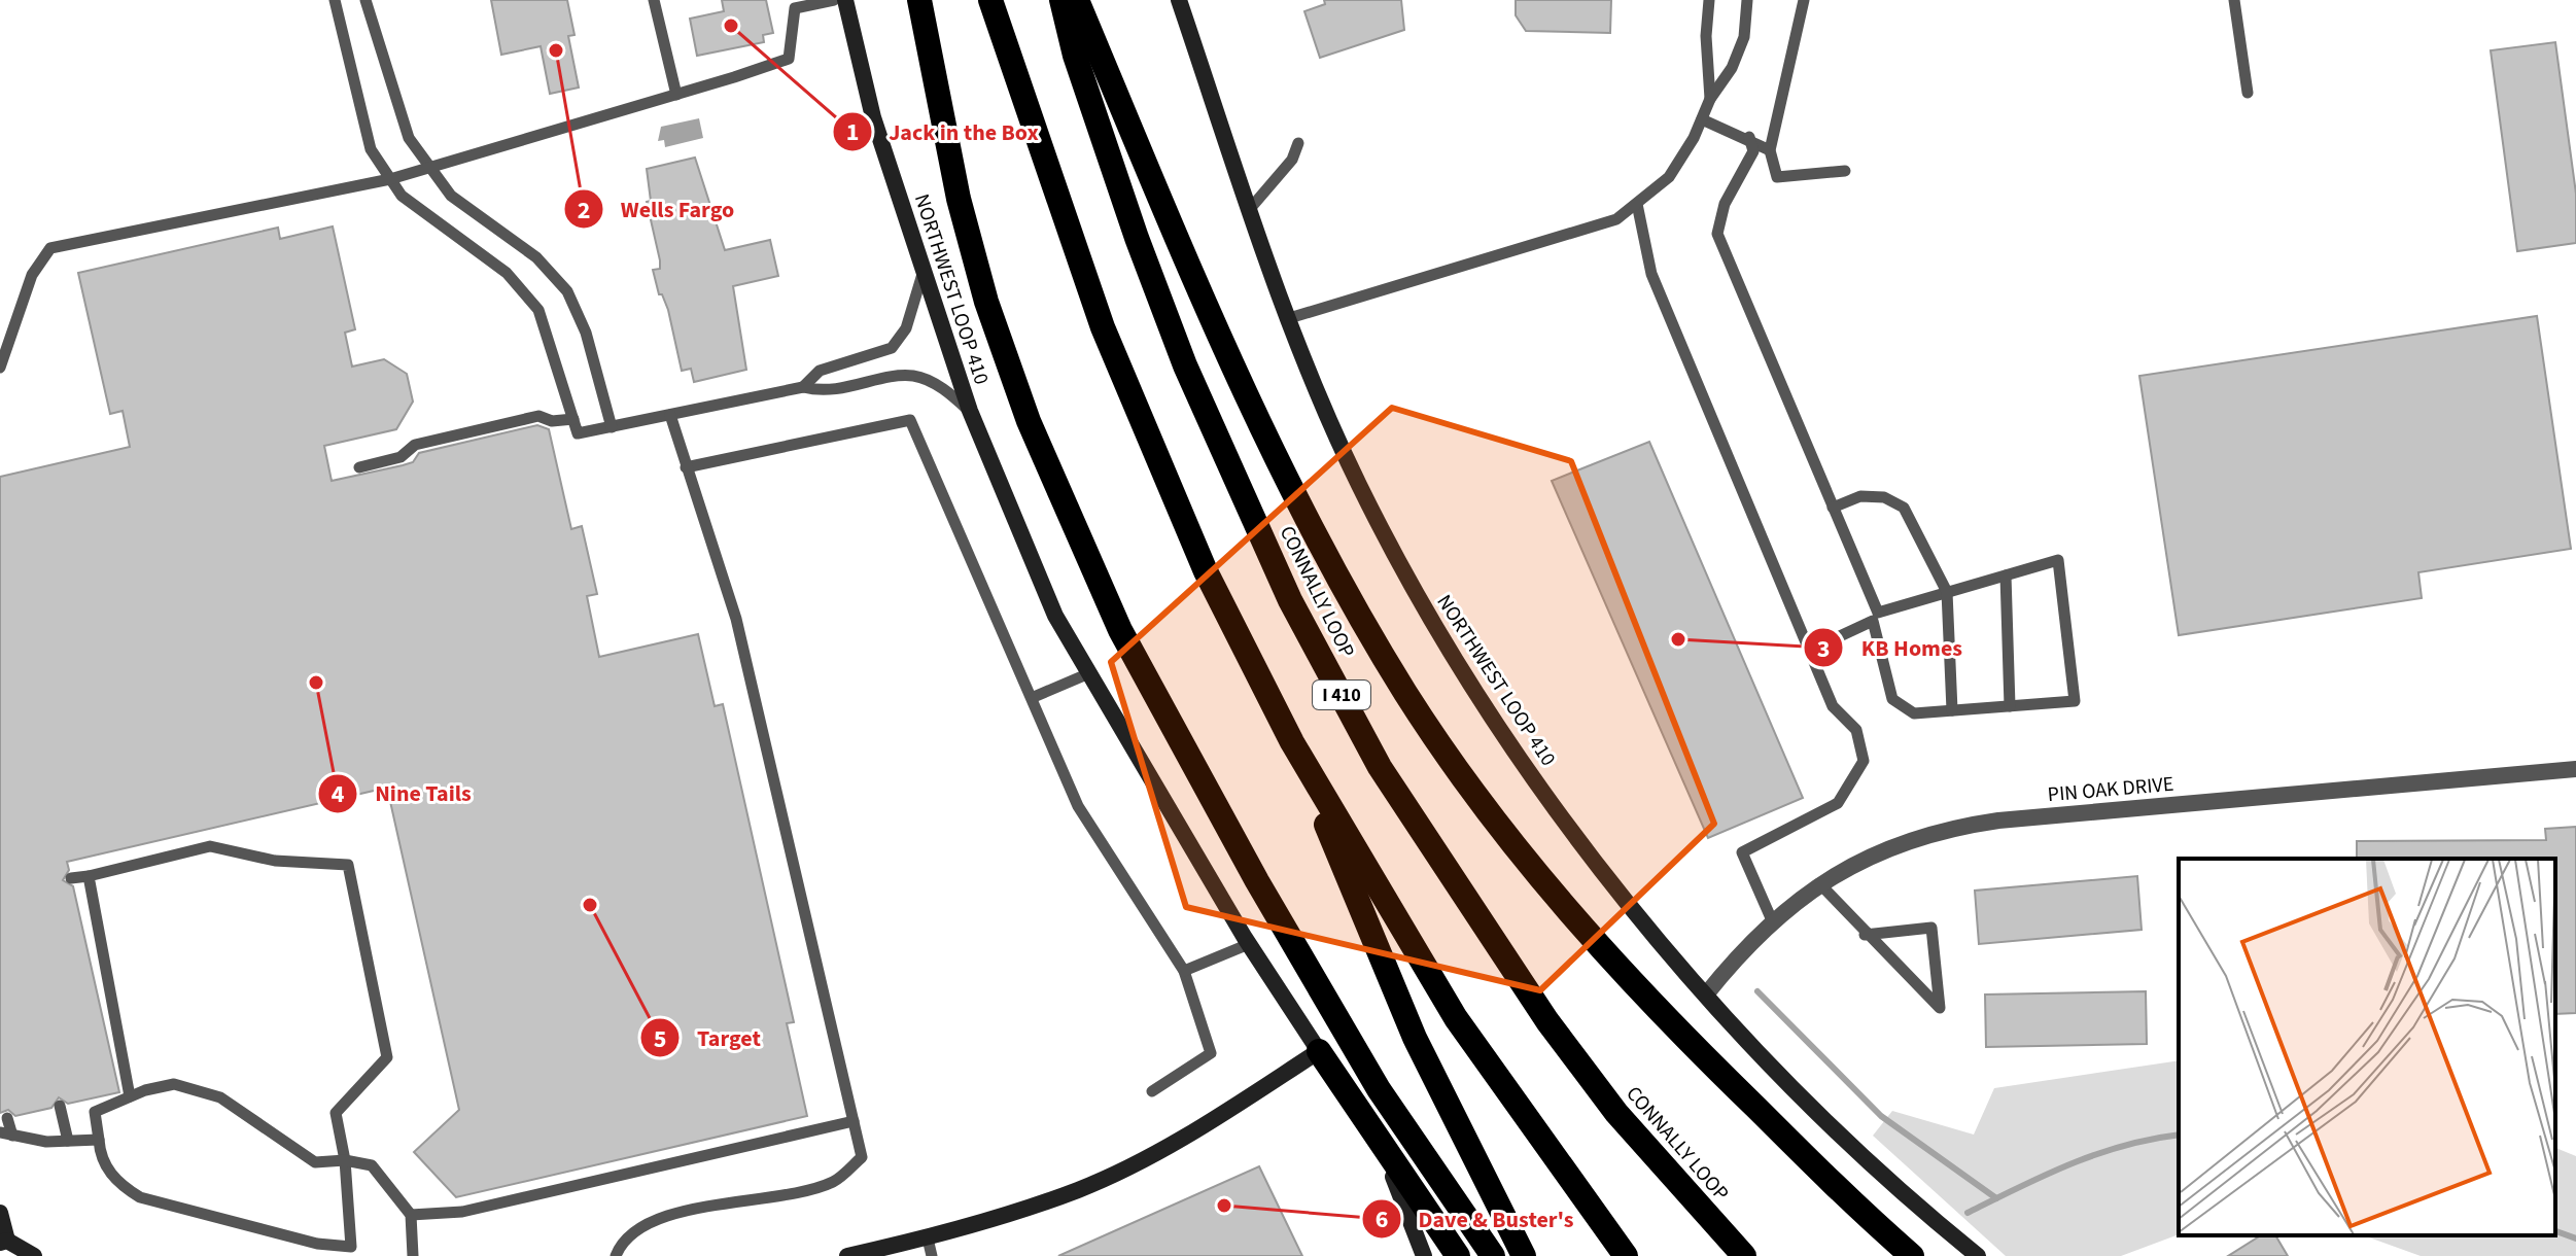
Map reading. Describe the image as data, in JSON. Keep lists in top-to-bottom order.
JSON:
{
  "streets": {
    "highway": ["CONNALLY LOOP", "I 410"],
    "main road": ["NORTHWEST LOOP 410"],
    "street": ["PIN OAK DRIVE"]
  },
  "crossings": [
    ["NORTHWEST LOOP 410", "PIN OAK DRIVE"]
  ],
  "places": [
    "Jack in the Box",
    "Wells Fargo",
    "KB Homes",
    "Nine Tails",
    "Target",
    "Dave & Buster's"
  ]
}
